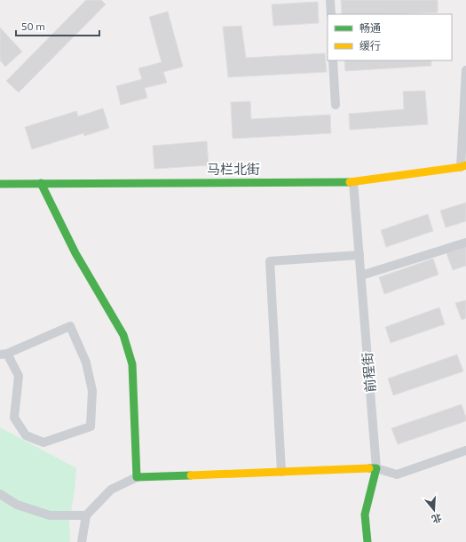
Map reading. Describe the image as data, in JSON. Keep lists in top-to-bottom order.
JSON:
{
  "streets": {
    "street": ["马栏北街", "前程街"]
  },
  "crossings": [
    ["马栏北街", "前程街"]
  ],
  "legend": ["畅通", "缓行"],
  "scale_bar": "50 m",
  "north": "bottom"
}
